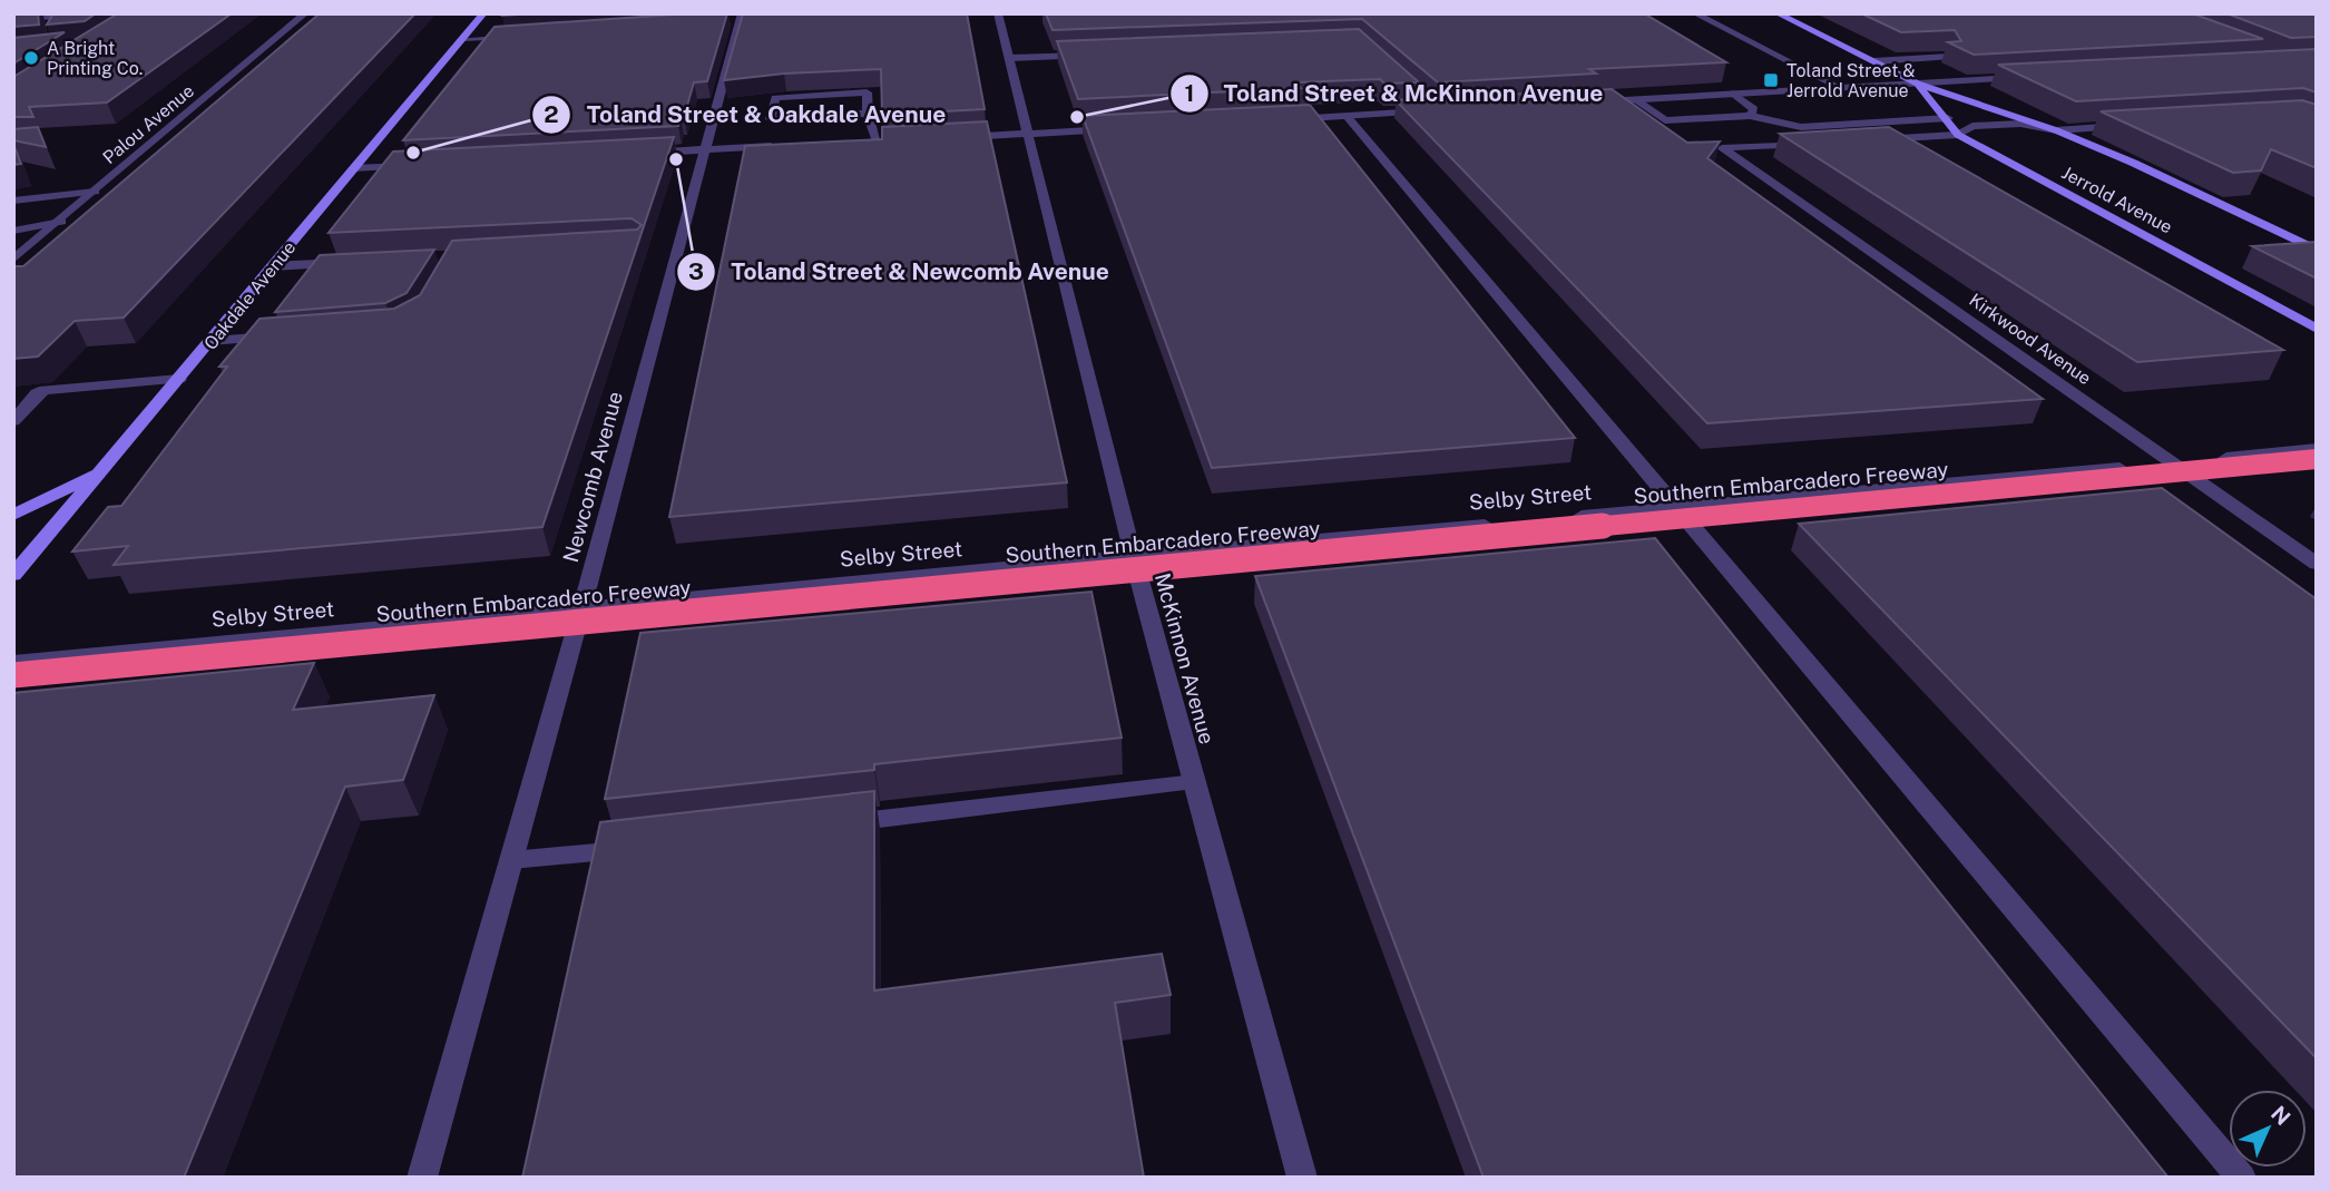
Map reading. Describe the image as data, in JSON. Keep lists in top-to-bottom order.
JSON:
{
  "streets": {
    "highway": ["Southern Embarcadero Freeway"],
    "street": [
      "Palou Avenue",
      "Jerrold Avenue",
      "Oakdale Avenue",
      "Kirkwood Avenue",
      "Newcomb Avenue",
      "Selby Street",
      "McKinnon Avenue"
    ]
  },
  "crossings": [
    ["Newcomb Avenue", "Selby Street"],
    ["Southern Embarcadero Freeway", "Selby Street"],
    ["Selby Street", "McKinnon Avenue"]
  ],
  "places": {
    "other": [
      "A Bright Printing Co.",
      "Toland Street & McKinnon Avenue",
      "Toland Street & Oakdale Avenue",
      "Toland Street & Newcomb Avenue"
    ],
    "transit": ["Toland Street & Jerrold Avenue"]
  },
  "north": "top right"
}
